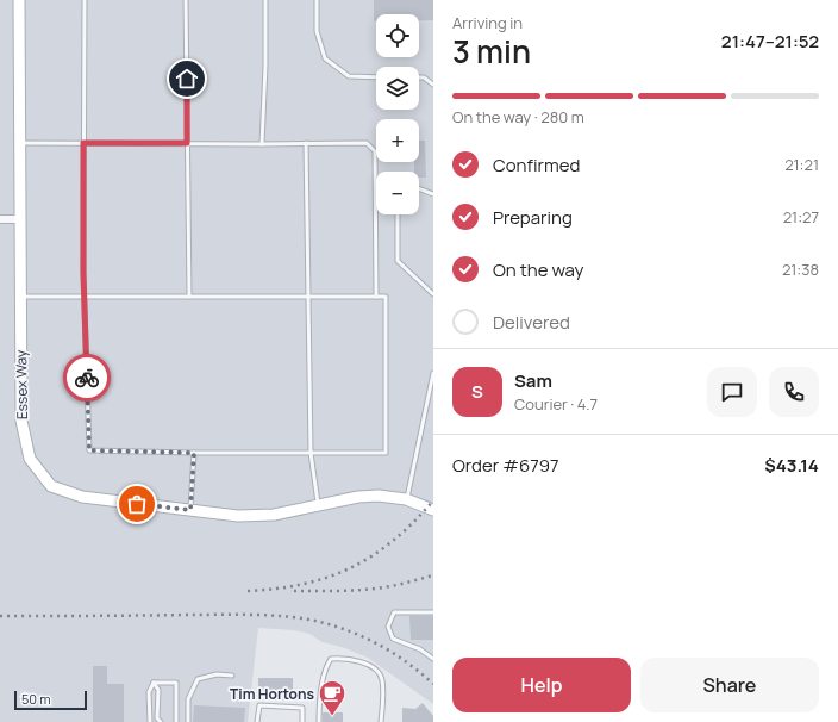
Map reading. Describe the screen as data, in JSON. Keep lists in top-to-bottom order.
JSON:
{
  "streets": {
    "street": ["Essex Way"]
  },
  "places": {
    "cafe": ["Tim Hortons"]
  },
  "scale_bar": "50 m",
  "page": {
    "heading": ["3 min", "Arriving in", "21:47–21:52"],
    "panel": [
      "Sam",
      "Courier · 4.7",
      "Order #6797",
      "$43.14"
    ],
    "map_buttons": ["+", "−"],
    "bar": "On the way · 280 m",
    "list": [
      ["Confirmed", "21:21"],
      ["Preparing", "21:27"],
      ["On the way", "21:38"],
      "Delivered"
    ],
    "round": "S",
    "buttons": ["Help", "Share"],
    "scale": "50 m"
  }
}
